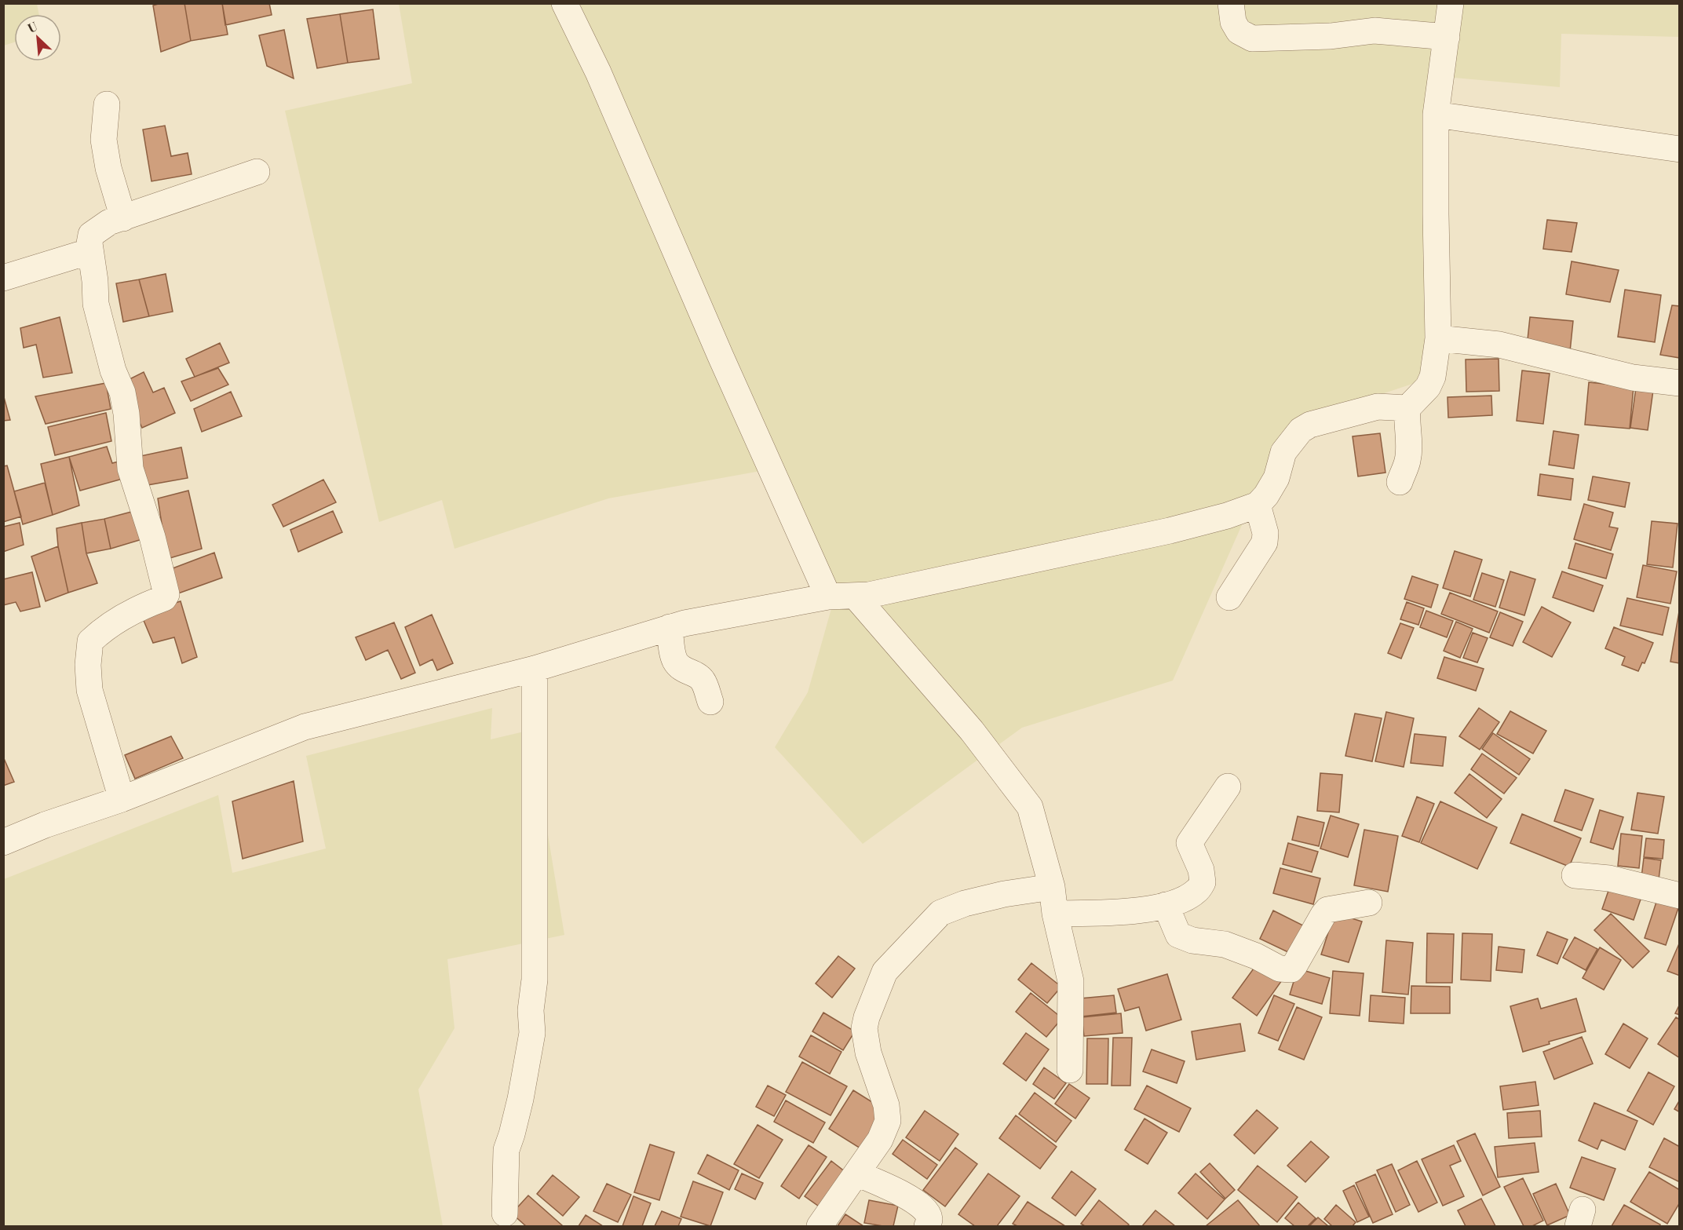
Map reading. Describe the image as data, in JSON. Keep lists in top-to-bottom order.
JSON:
{
  "north": "top left"
}
